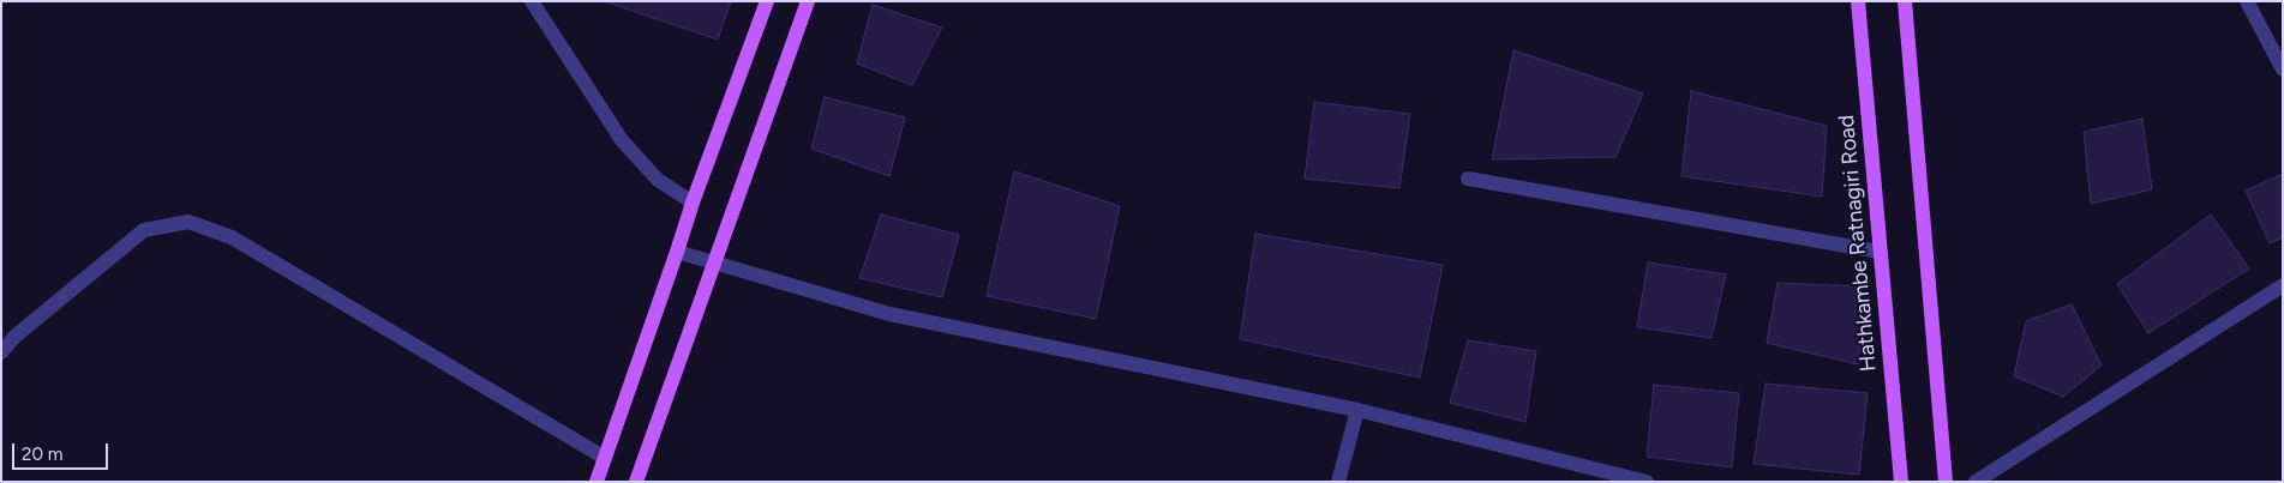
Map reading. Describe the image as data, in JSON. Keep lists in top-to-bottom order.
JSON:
{
  "streets": {
    "main road": ["Hathkambe Ratnagiri Road"]
  },
  "scale_bar": "20 m"
}
